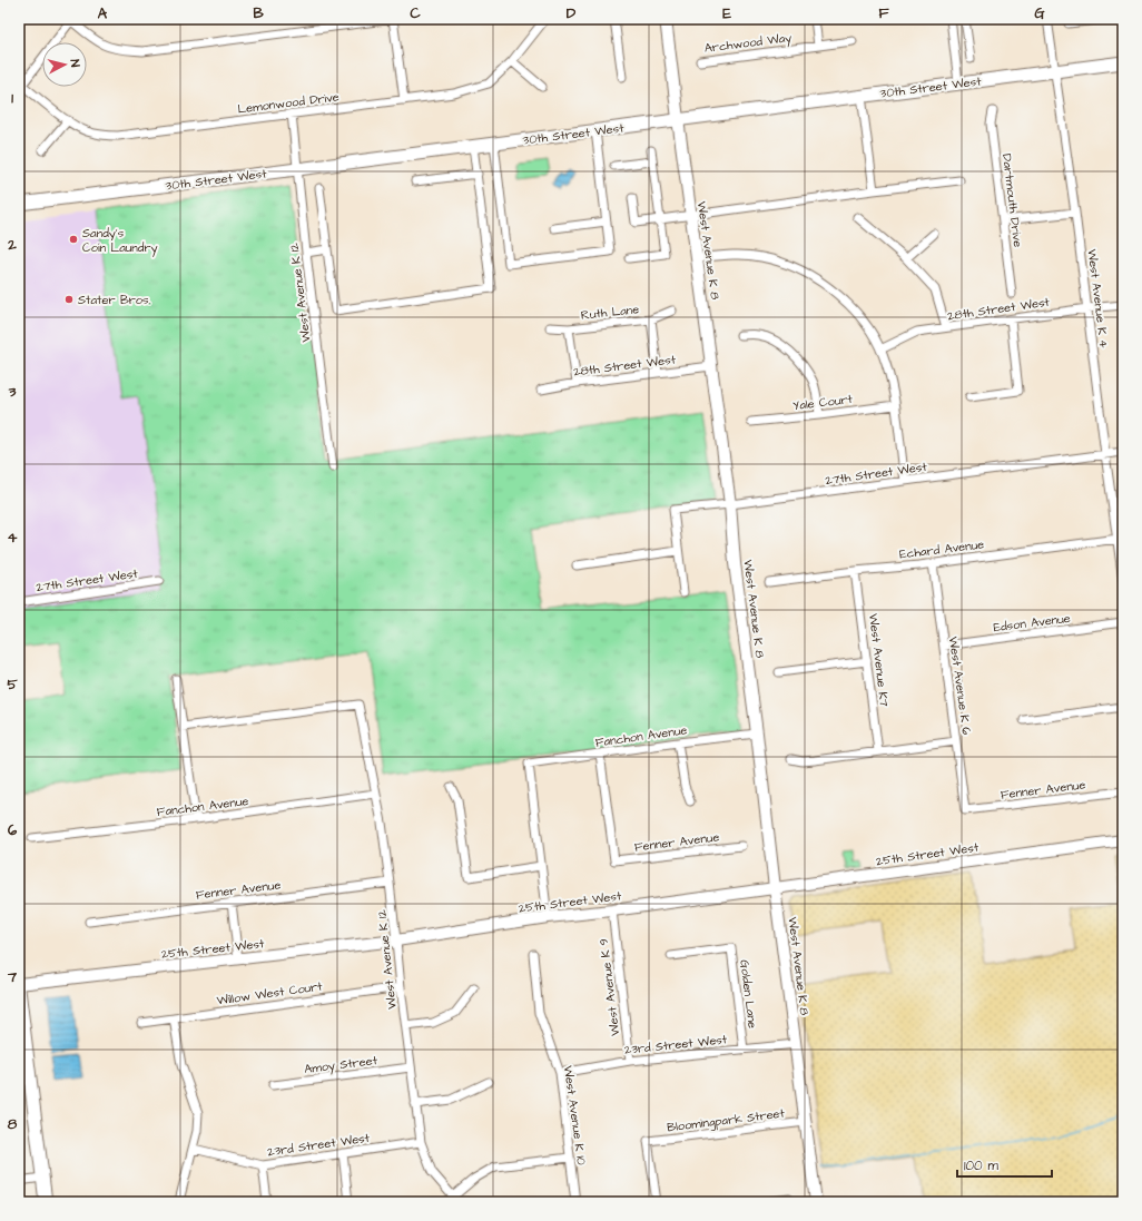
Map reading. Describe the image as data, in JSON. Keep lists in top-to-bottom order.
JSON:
{
  "streets": {
    "main road": ["30th Street West"],
    "street": [
      "Archwood Way",
      "Lemonwood Drive",
      "Dartmouth Drive",
      "West Avenue K 8",
      "West Avenue K 12",
      "West Avenue K 4",
      "28th Street West",
      "Ruth Lane",
      "Yale Court",
      "27th Street West",
      "Echard Avenue",
      "Edson Avenue",
      "West Avenue K7",
      "West Avenue K 6",
      "Fanchon Avenue",
      "Fenner Avenue",
      "25th Street West",
      "West Avenue K 9",
      "Willow West Court",
      "Golden Lane",
      "23rd Street West",
      "Amoy Street",
      "West Avenue K 10",
      "Bloomingpark Street"
    ]
  },
  "crossings": [
    ["30th Street West", "West Avenue K 8"],
    ["30th Street West", "West Avenue K 12"],
    ["30th Street West", "West Avenue K 4"],
    ["Lemonwood Drive", "West Avenue K 12"],
    ["West Avenue K 8", "28th Street West"],
    ["West Avenue K 8", "27th Street West"],
    ["West Avenue K 8", "Fanchon Avenue"],
    ["West Avenue K 8", "25th Street West"],
    ["West Avenue K 8", "23rd Street West"],
    ["West Avenue K 8", "Bloomingpark Street"],
    ["West Avenue K 12", "Fanchon Avenue"],
    ["West Avenue K 12", "Fenner Avenue"],
    ["West Avenue K 12", "25th Street West"],
    ["West Avenue K 12", "Willow West Court"],
    ["West Avenue K 12", "23rd Street West"],
    ["West Avenue K 12", "Amoy Street"],
    ["West Avenue K 4", "28th Street West"],
    ["West Avenue K 4", "27th Street West"],
    ["West Avenue K 4", "Echard Avenue"],
    ["Echard Avenue", "West Avenue K7"],
    ["Echard Avenue", "West Avenue K 6"],
    ["Edson Avenue", "West Avenue K 6"],
    ["West Avenue K 6", "Fenner Avenue"],
    ["Fanchon Avenue", "Fenner Avenue"],
    ["25th Street West", "West Avenue K 9"],
    ["West Avenue K 9", "23rd Street West"],
    ["Golden Lane", "23rd Street West"],
    ["23rd Street West", "West Avenue K 10"]
  ],
  "places": ["Sandy's Coin Laundry", "Stater Bros."],
  "scale_bar": "100 m",
  "north": "right",
  "grid": {
    "columns": [
      "A",
      "B",
      "C",
      "D",
      "E",
      "F",
      "G"
    ],
    "rows": [
      "1",
      "2",
      "3",
      "4",
      "5",
      "6",
      "7",
      "8"
    ]
  }
}
